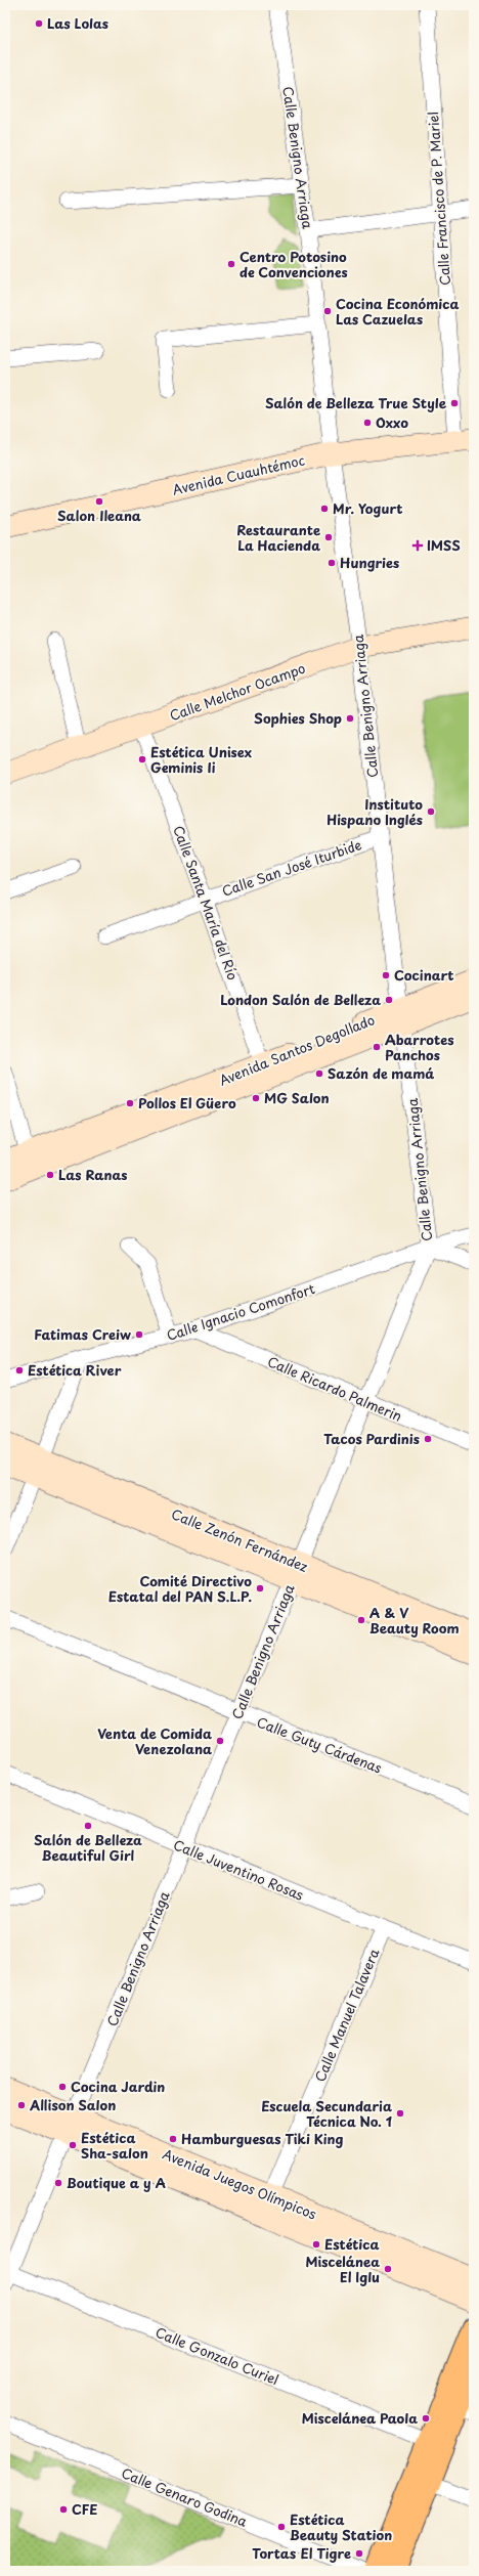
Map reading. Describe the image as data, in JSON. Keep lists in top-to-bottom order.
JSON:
{
  "streets": {
    "street": [
      "Calle Benigno Arriaga",
      "Calle Francisco de P. Mariel",
      "Avenida Cuauhtémoc",
      "Calle Melchor Ocampo",
      "Calle San José Iturbide",
      "Calle Santa María del Río",
      "Avenida Santos Degollado",
      "Calle Ignacio Comonfort",
      "Calle Ricardo Palmerin",
      "Calle Zenón Fernández",
      "Calle Guty Cárdenas",
      "Calle Juventino Rosas",
      "Calle Manuel Talavera",
      "Avenida Juegos Olímpicos",
      "Calle Gonzalo Curiel",
      "Calle Genaro Godina"
    ]
  },
  "crossings": [
    ["Calle Benigno Arriaga", "Avenida Cuauhtémoc"],
    ["Calle Benigno Arriaga", "Calle Melchor Ocampo"],
    ["Calle Benigno Arriaga", "Calle San José Iturbide"],
    ["Calle Benigno Arriaga", "Avenida Santos Degollado"],
    ["Calle Benigno Arriaga", "Calle Ignacio Comonfort"],
    ["Calle Benigno Arriaga", "Calle Ricardo Palmerin"],
    ["Calle Benigno Arriaga", "Calle Zenón Fernández"],
    ["Calle Benigno Arriaga", "Calle Guty Cárdenas"],
    ["Calle Benigno Arriaga", "Calle Juventino Rosas"],
    ["Calle Benigno Arriaga", "Avenida Juegos Olímpicos"],
    ["Calle Benigno Arriaga", "Calle Gonzalo Curiel"],
    ["Calle Francisco de P. Mariel", "Avenida Cuauhtémoc"],
    ["Calle Melchor Ocampo", "Calle Santa María del Río"],
    ["Calle San José Iturbide", "Calle Santa María del Río"],
    ["Calle Santa María del Río", "Avenida Santos Degollado"],
    ["Calle Ignacio Comonfort", "Calle Ricardo Palmerin"],
    ["Calle Juventino Rosas", "Calle Manuel Talavera"],
    ["Calle Manuel Talavera", "Avenida Juegos Olímpicos"]
  ],
  "places": {
    "other": [
      "Las Lolas",
      "Centro Potosino de Convenciones",
      "Cocina Económica Las Cazuelas",
      "Salón de Belleza True Style",
      "Oxxo",
      "Salon Ileana",
      "Mr. Yogurt",
      "Restaurante La Hacienda",
      "Hungries",
      "Sophies Shop",
      "Estética Unisex Geminis Ii",
      "Instituto Hispano Inglés",
      "Cocinart",
      "London Salón de Belleza",
      "Abarrotes Panchos",
      "Sazón de mamá",
      "MG Salon",
      "Pollos El Güero",
      "Las Ranas",
      "Fatimas Creiw",
      "Estética River",
      "Tacos Pardinis",
      "Comité Directivo Estatal del PAN S.L.P.",
      "A & V Beauty Room",
      "Venta de Comida Venezolana",
      "Salón de Belleza Beautiful Girl",
      "Cocina Jardin",
      "Allison Salon",
      "Escuela Secundaria Técnica No. 1",
      "Hamburguesas Tiki King",
      "Estética Sha-salon",
      "Boutique a y A",
      "Estética",
      "Miscelánea El Iglu",
      "Miscelánea Paola",
      "CFE",
      "Estética Beauty Station",
      "Tortas El Tigre"
    ],
    "health": ["IMSS"]
  }
}
